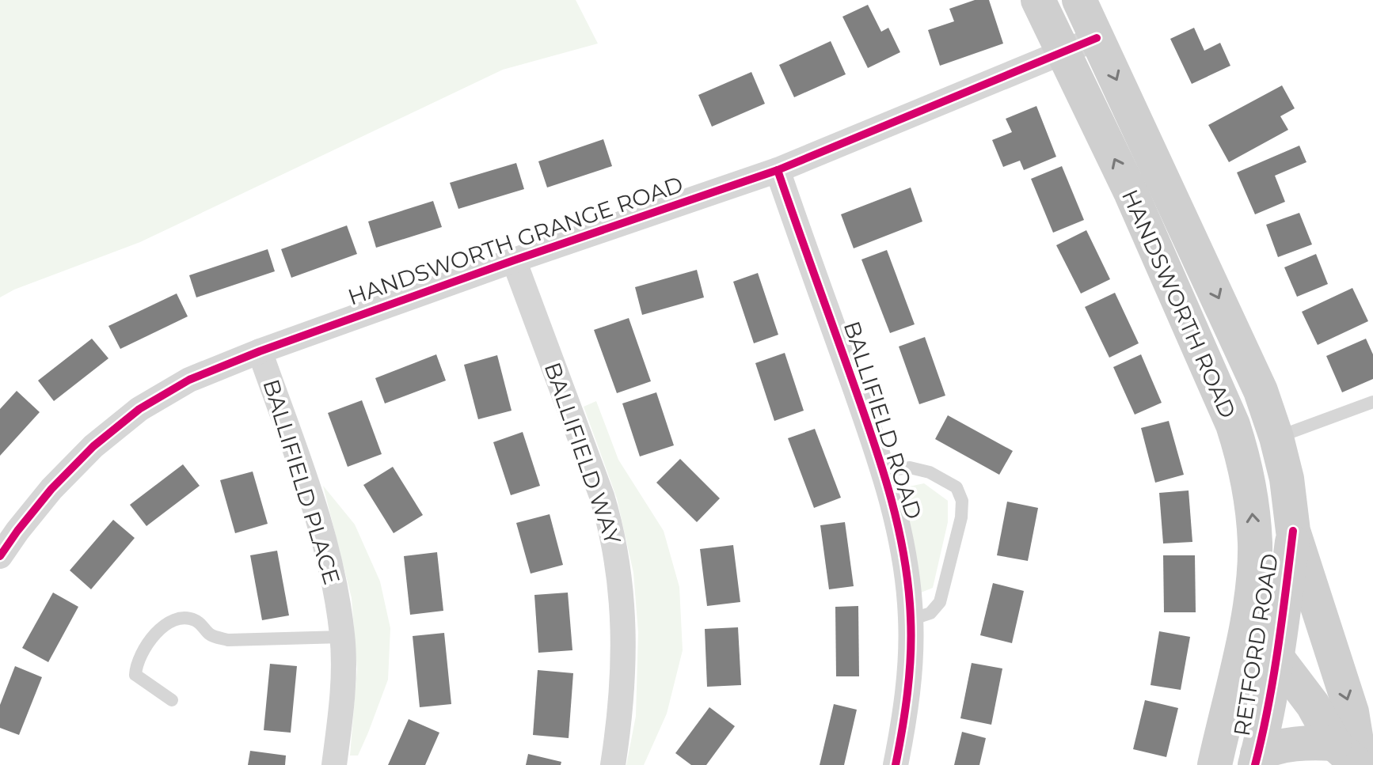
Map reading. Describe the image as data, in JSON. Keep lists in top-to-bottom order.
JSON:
{
  "streets": {
    "main road": ["HANDSWORTH ROAD", "RETFORD ROAD"],
    "street": [
      "HANDSWORTH GRANGE ROAD",
      "BALLIFIELD ROAD",
      "BALLIFIELD WAY",
      "BALLIFIELD PLACE"
    ]
  },
  "crossings": [
    ["HANDSWORTH GRANGE ROAD", "HANDSWORTH ROAD"],
    ["HANDSWORTH GRANGE ROAD", "BALLIFIELD ROAD"],
    ["HANDSWORTH GRANGE ROAD", "BALLIFIELD WAY"],
    ["HANDSWORTH GRANGE ROAD", "BALLIFIELD PLACE"],
    ["HANDSWORTH ROAD", "RETFORD ROAD"]
  ]
}
